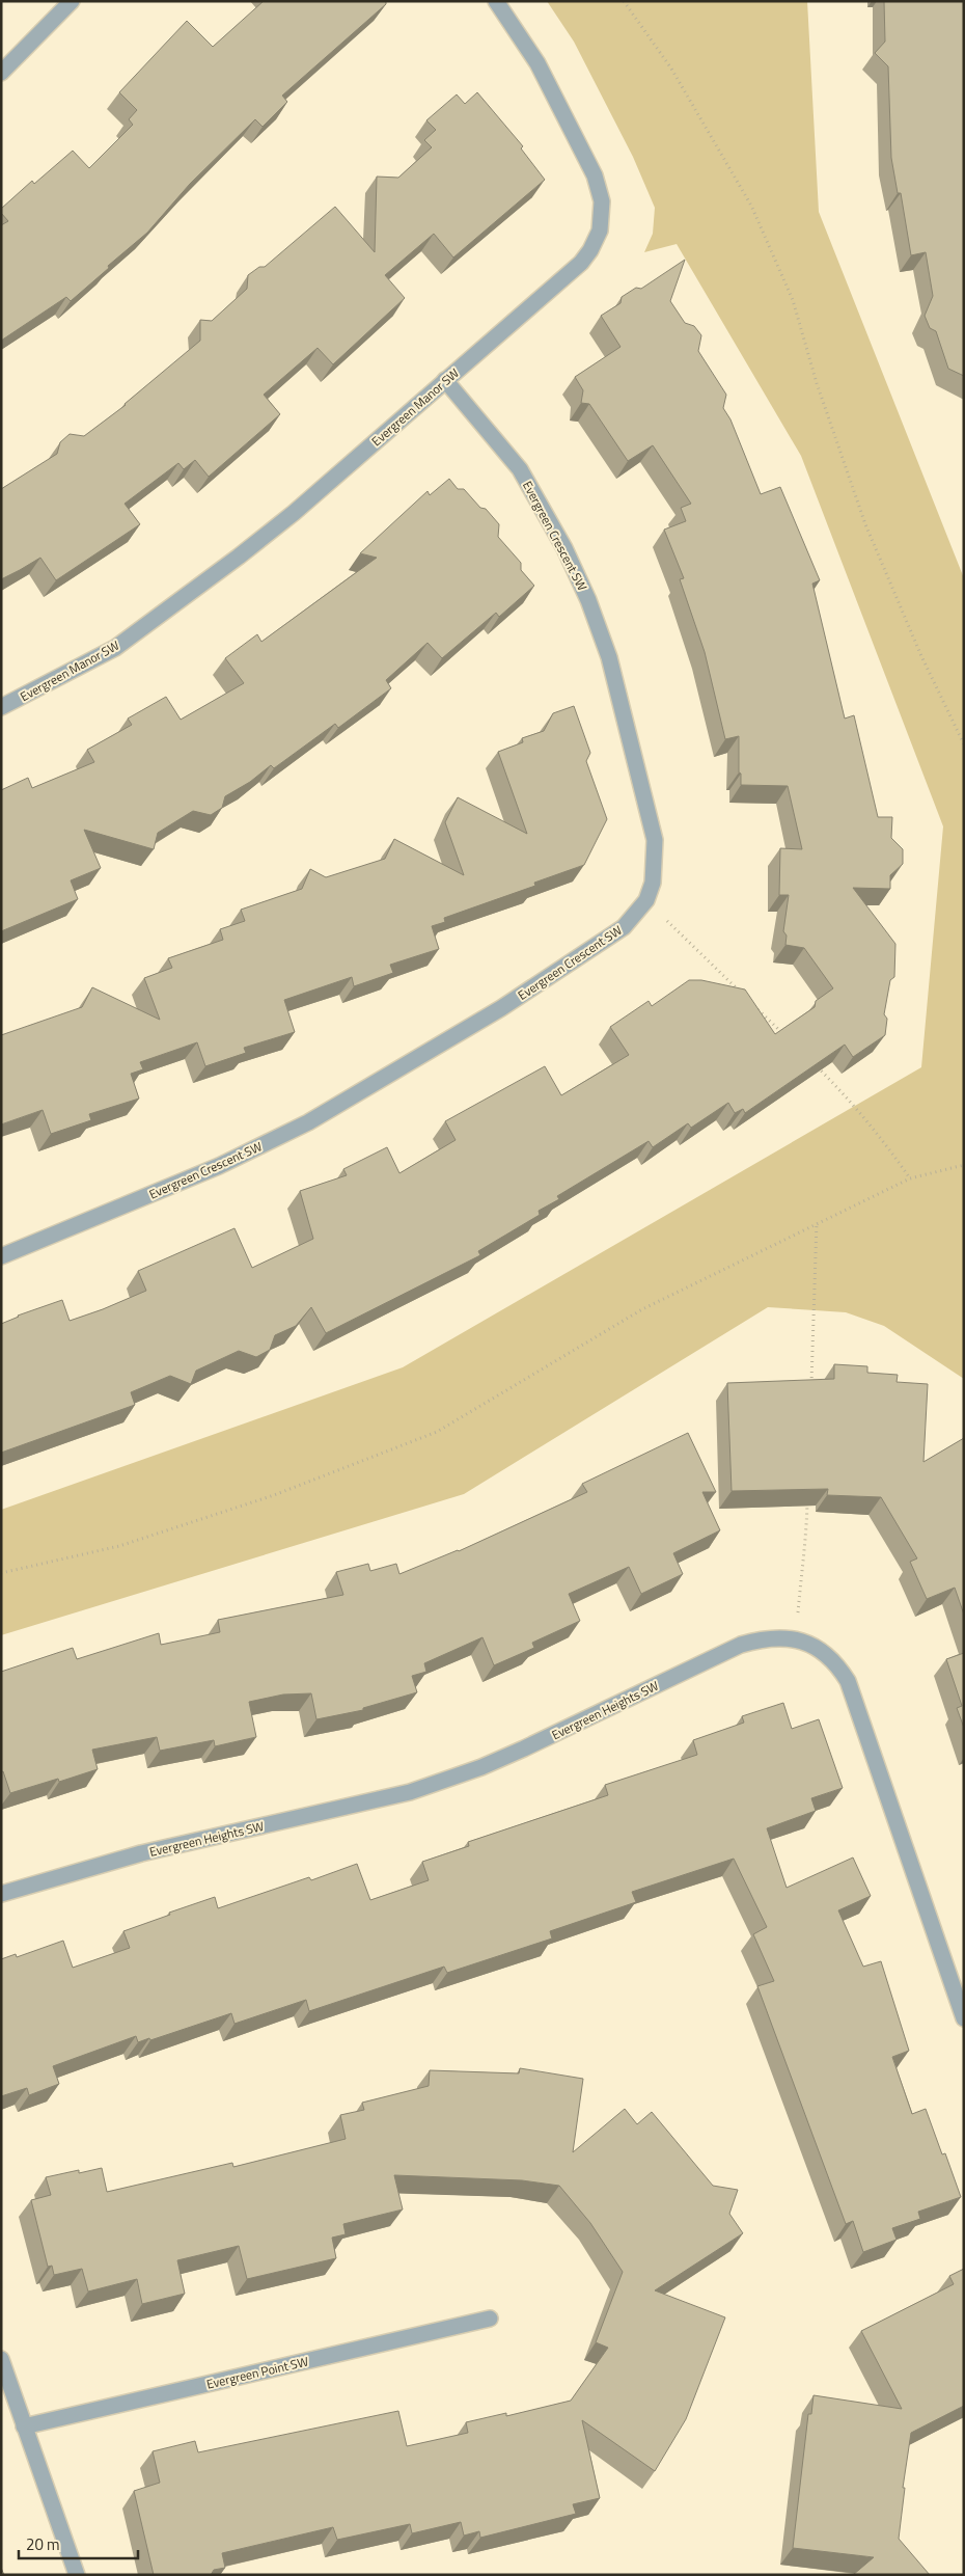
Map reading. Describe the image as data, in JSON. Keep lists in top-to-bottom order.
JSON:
{
  "streets": {
    "street": [
      "Evergreen Manor SW",
      "Evergreen Crescent SW",
      "Evergreen Heights SW",
      "Evergreen Point SW"
    ]
  },
  "crossings": [
    ["Evergreen Manor SW", "Evergreen Crescent SW"]
  ],
  "scale_bar": "20 m"
}
